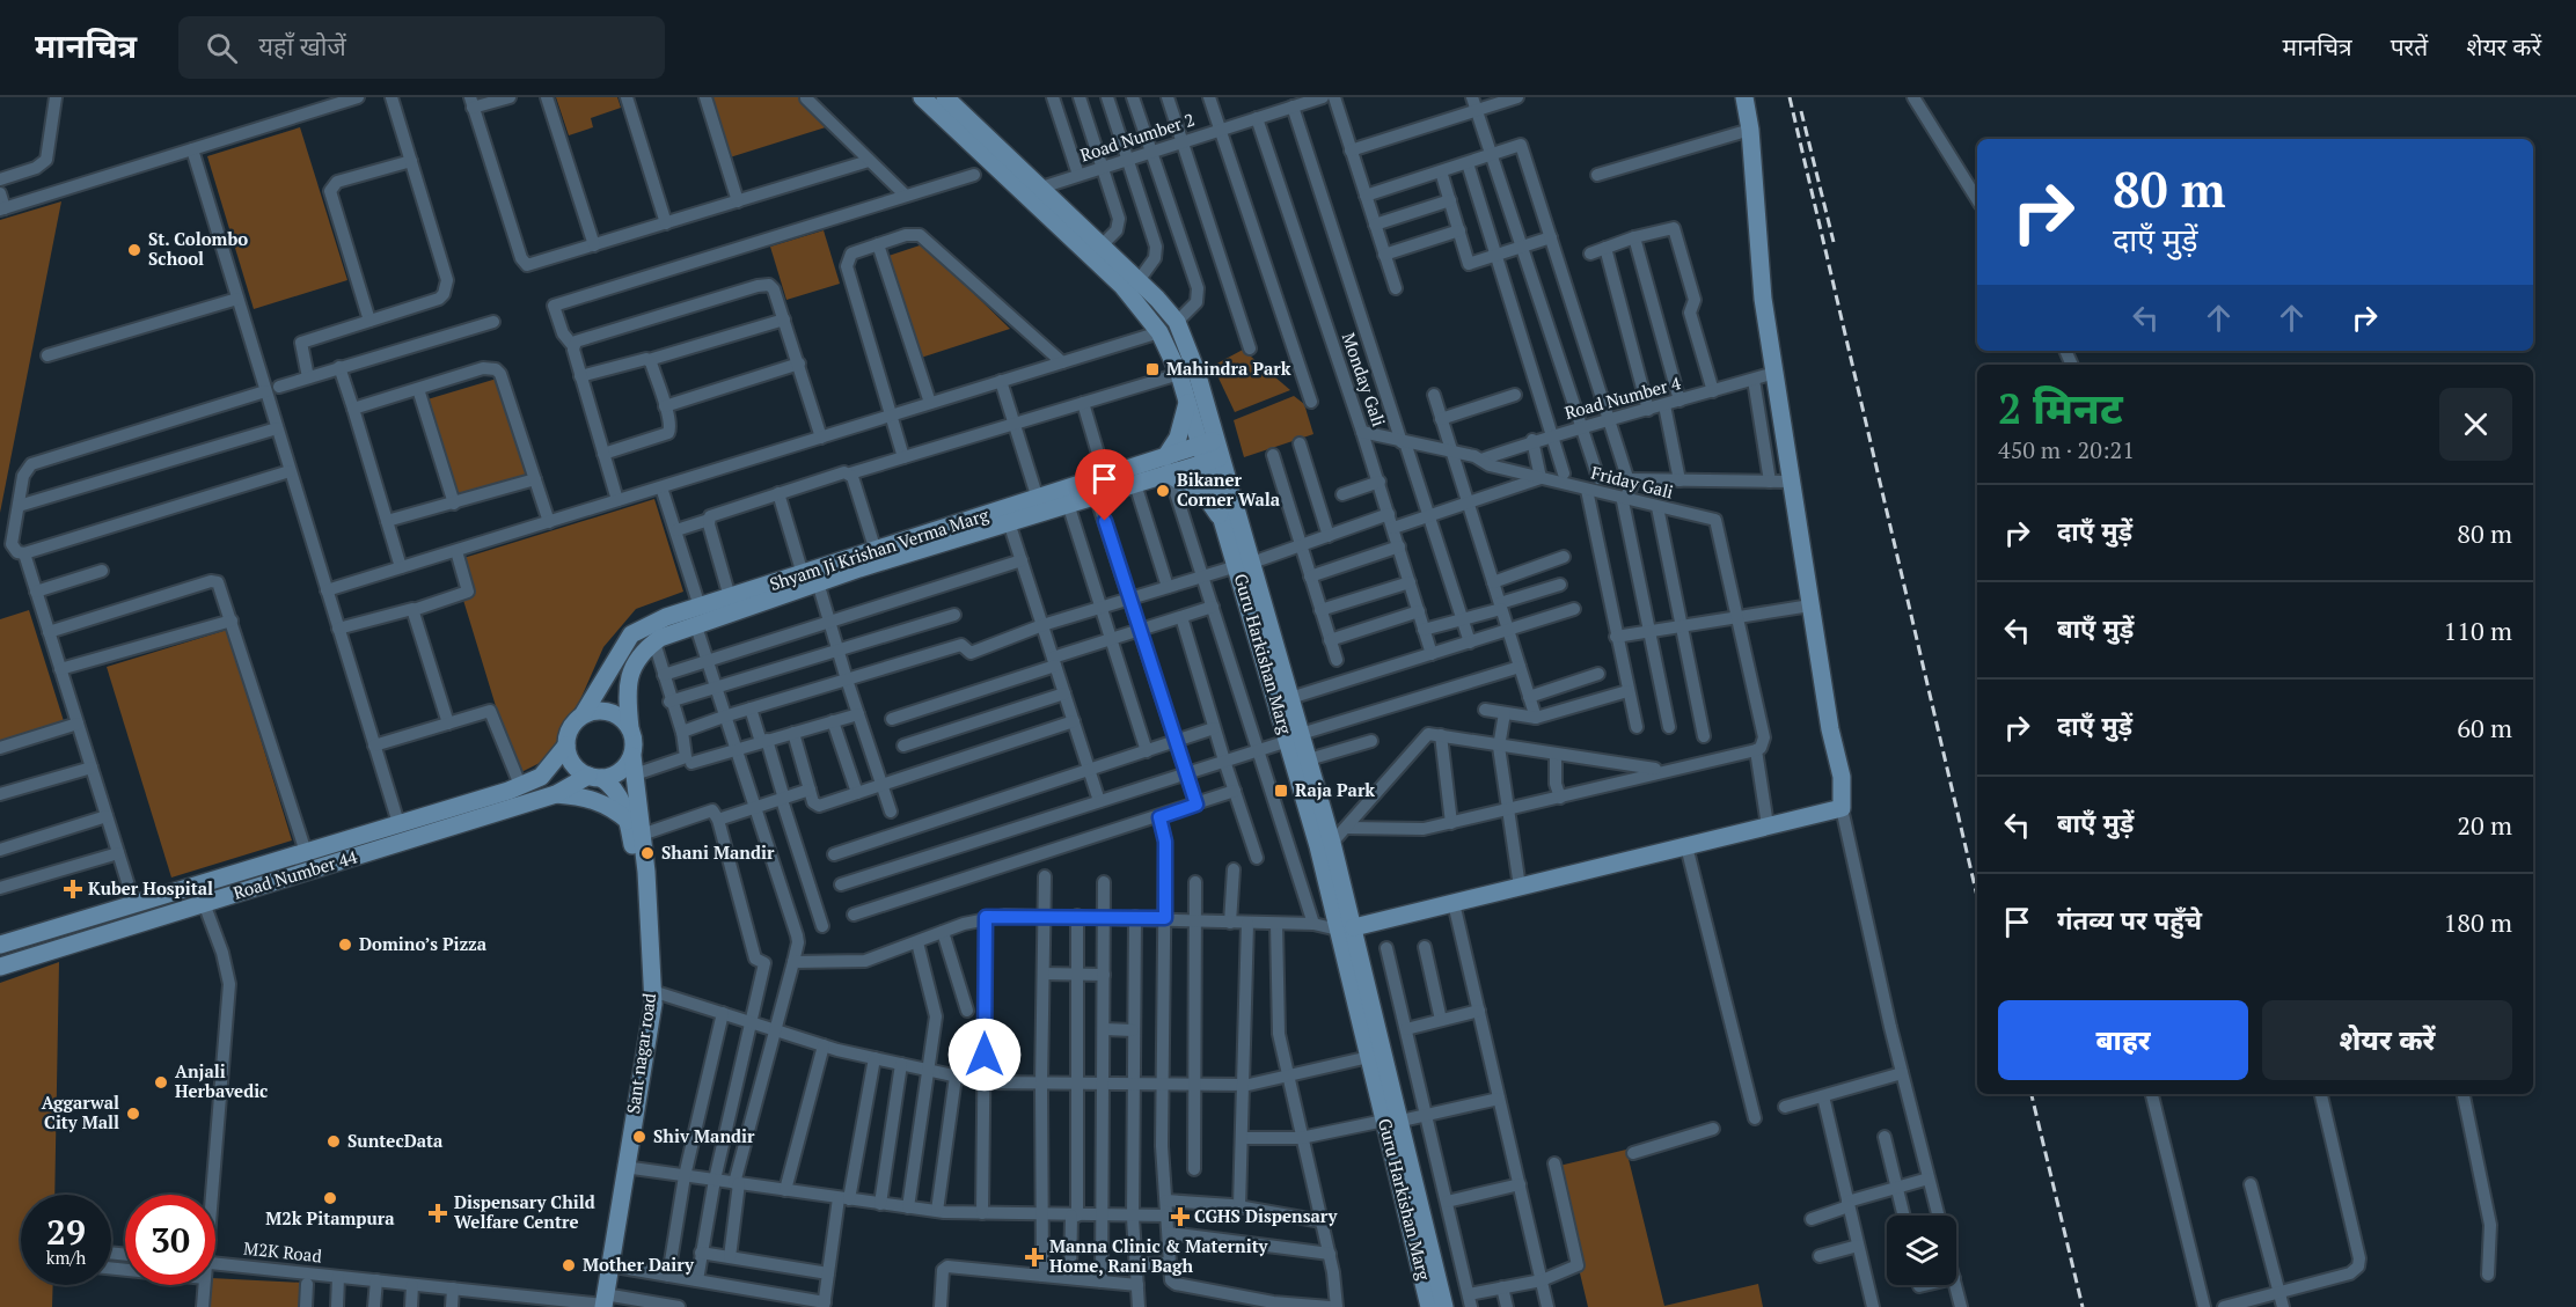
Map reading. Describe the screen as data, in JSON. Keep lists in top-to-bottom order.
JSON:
{
  "streets": {
    "street": [
      "Road Number 2",
      "Monday Gali",
      "Road Number 4",
      "Friday Gali",
      "Shyam Ji Krishan Verma Marg",
      "Guru Harkishan Marg",
      "Road Number 44",
      "Sant nagar road",
      "M2K Road"
    ]
  },
  "crossings": [
    ["Road Number 2", "Monday Gali"],
    ["Road Number 2", "Guru Harkishan Marg"],
    ["Monday Gali", "Friday Gali"],
    ["Road Number 4", "Friday Gali"],
    ["Shyam Ji Krishan Verma Marg", "Guru Harkishan Marg"],
    ["Shyam Ji Krishan Verma Marg", "Road Number 44"],
    ["Shyam Ji Krishan Verma Marg", "Sant nagar road"],
    ["Road Number 44", "Sant nagar road"],
    ["Sant nagar road", "M2K Road"]
  ],
  "places": {
    "other": [
      "St. Colombo School",
      "Bikaner Corner Wala",
      "Shani Mandir",
      "Domino’s Pizza",
      "Anjali Herbavedic",
      "Aggarwal City Mall",
      "Shiv Mandir",
      "SuntecData",
      "M2k Pitampura",
      "Mother Dairy"
    ],
    "transit": ["Mahindra Park", "Raja Park"],
    "health": [
      "Kuber Hospital",
      "Dispensary Child Welfare Centre",
      "CGHS Dispensary",
      "Manna Clinic & Maternity Home, Rani Bagh"
    ]
  },
  "page": {
    "header": "मानचित्र",
    "search": "यहाँ खोजें",
    "nav": ["मानचित्र", "परतें", "शेयर करें"],
    "turn": ["80 m", "दाएँ मुड़ें"],
    "heading": ["2 मिनट", "450 m · 20:21"],
    "list": [
      {
        "name": "दाएँ मुड़ें",
        "value": "80 m"
      },
      {
        "name": "बाएँ मुड़ें",
        "value": "110 m"
      },
      {
        "name": "दाएँ मुड़ें",
        "value": "60 m"
      },
      {
        "name": "बाएँ मुड़ें",
        "value": "20 m"
      },
      {
        "name": "गंतव्य पर पहुँचे",
        "value": "180 m"
      }
    ],
    "buttons": ["बाहर", "शेयर करें"],
    "speed": "29 km/h",
    "limit": "30"
  }
}
